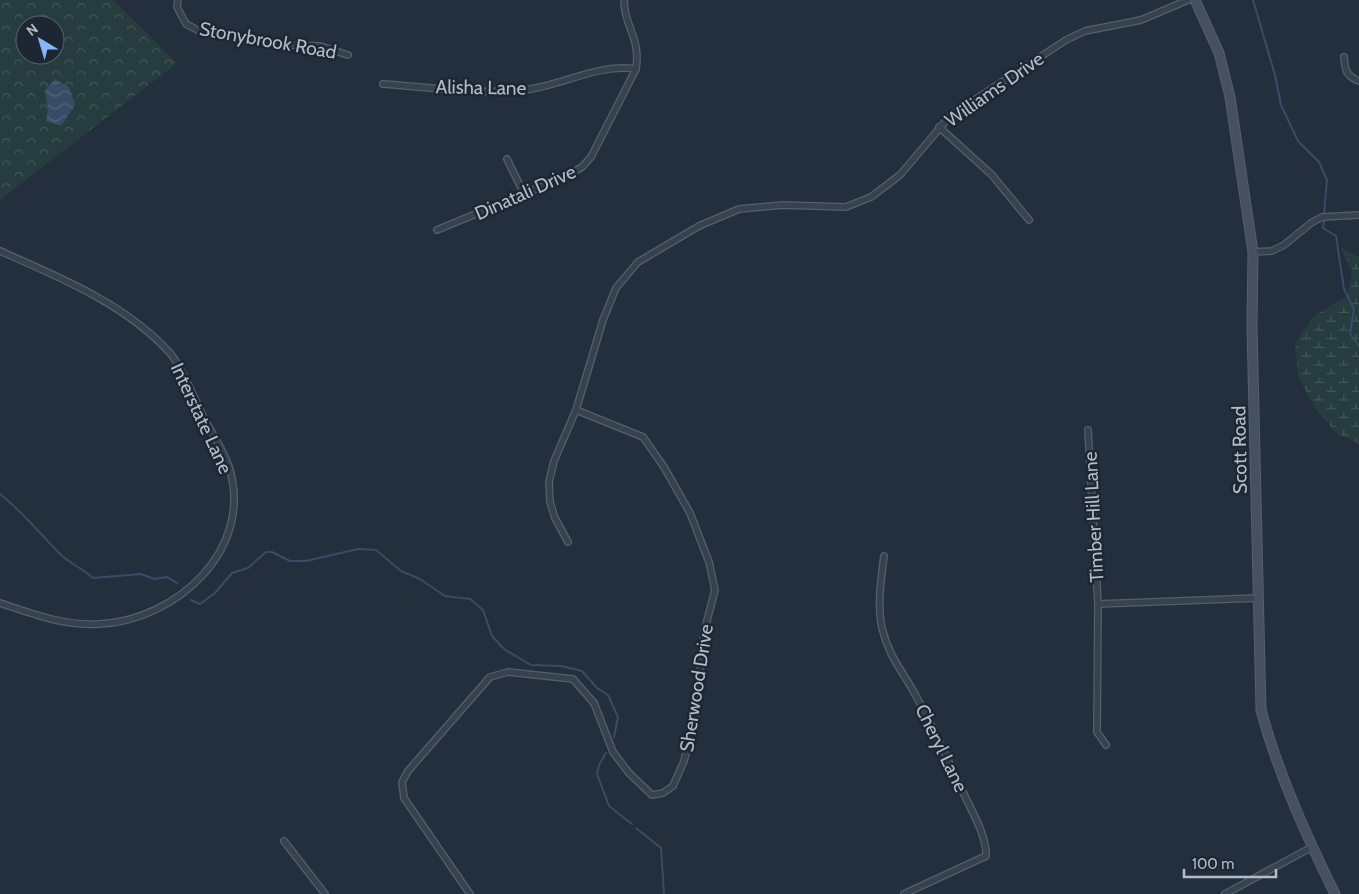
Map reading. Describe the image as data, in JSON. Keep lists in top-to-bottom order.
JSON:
{
  "streets": {
    "main road": ["Scott Road"],
    "street": [
      "Stonybrook Road",
      "Alisha Lane",
      "Williams Drive",
      "Dinatali Drive",
      "Interstate Lane",
      "Timber Hill Lane",
      "Sherwood Drive",
      "Cheryl Lane"
    ]
  },
  "crossings": [
    ["Alisha Lane", "Dinatali Drive"],
    ["Williams Drive", "Sherwood Drive"],
    ["Scott Road", "Timber Hill Lane"]
  ],
  "scale_bar": "100 m",
  "north": "top left"
}
